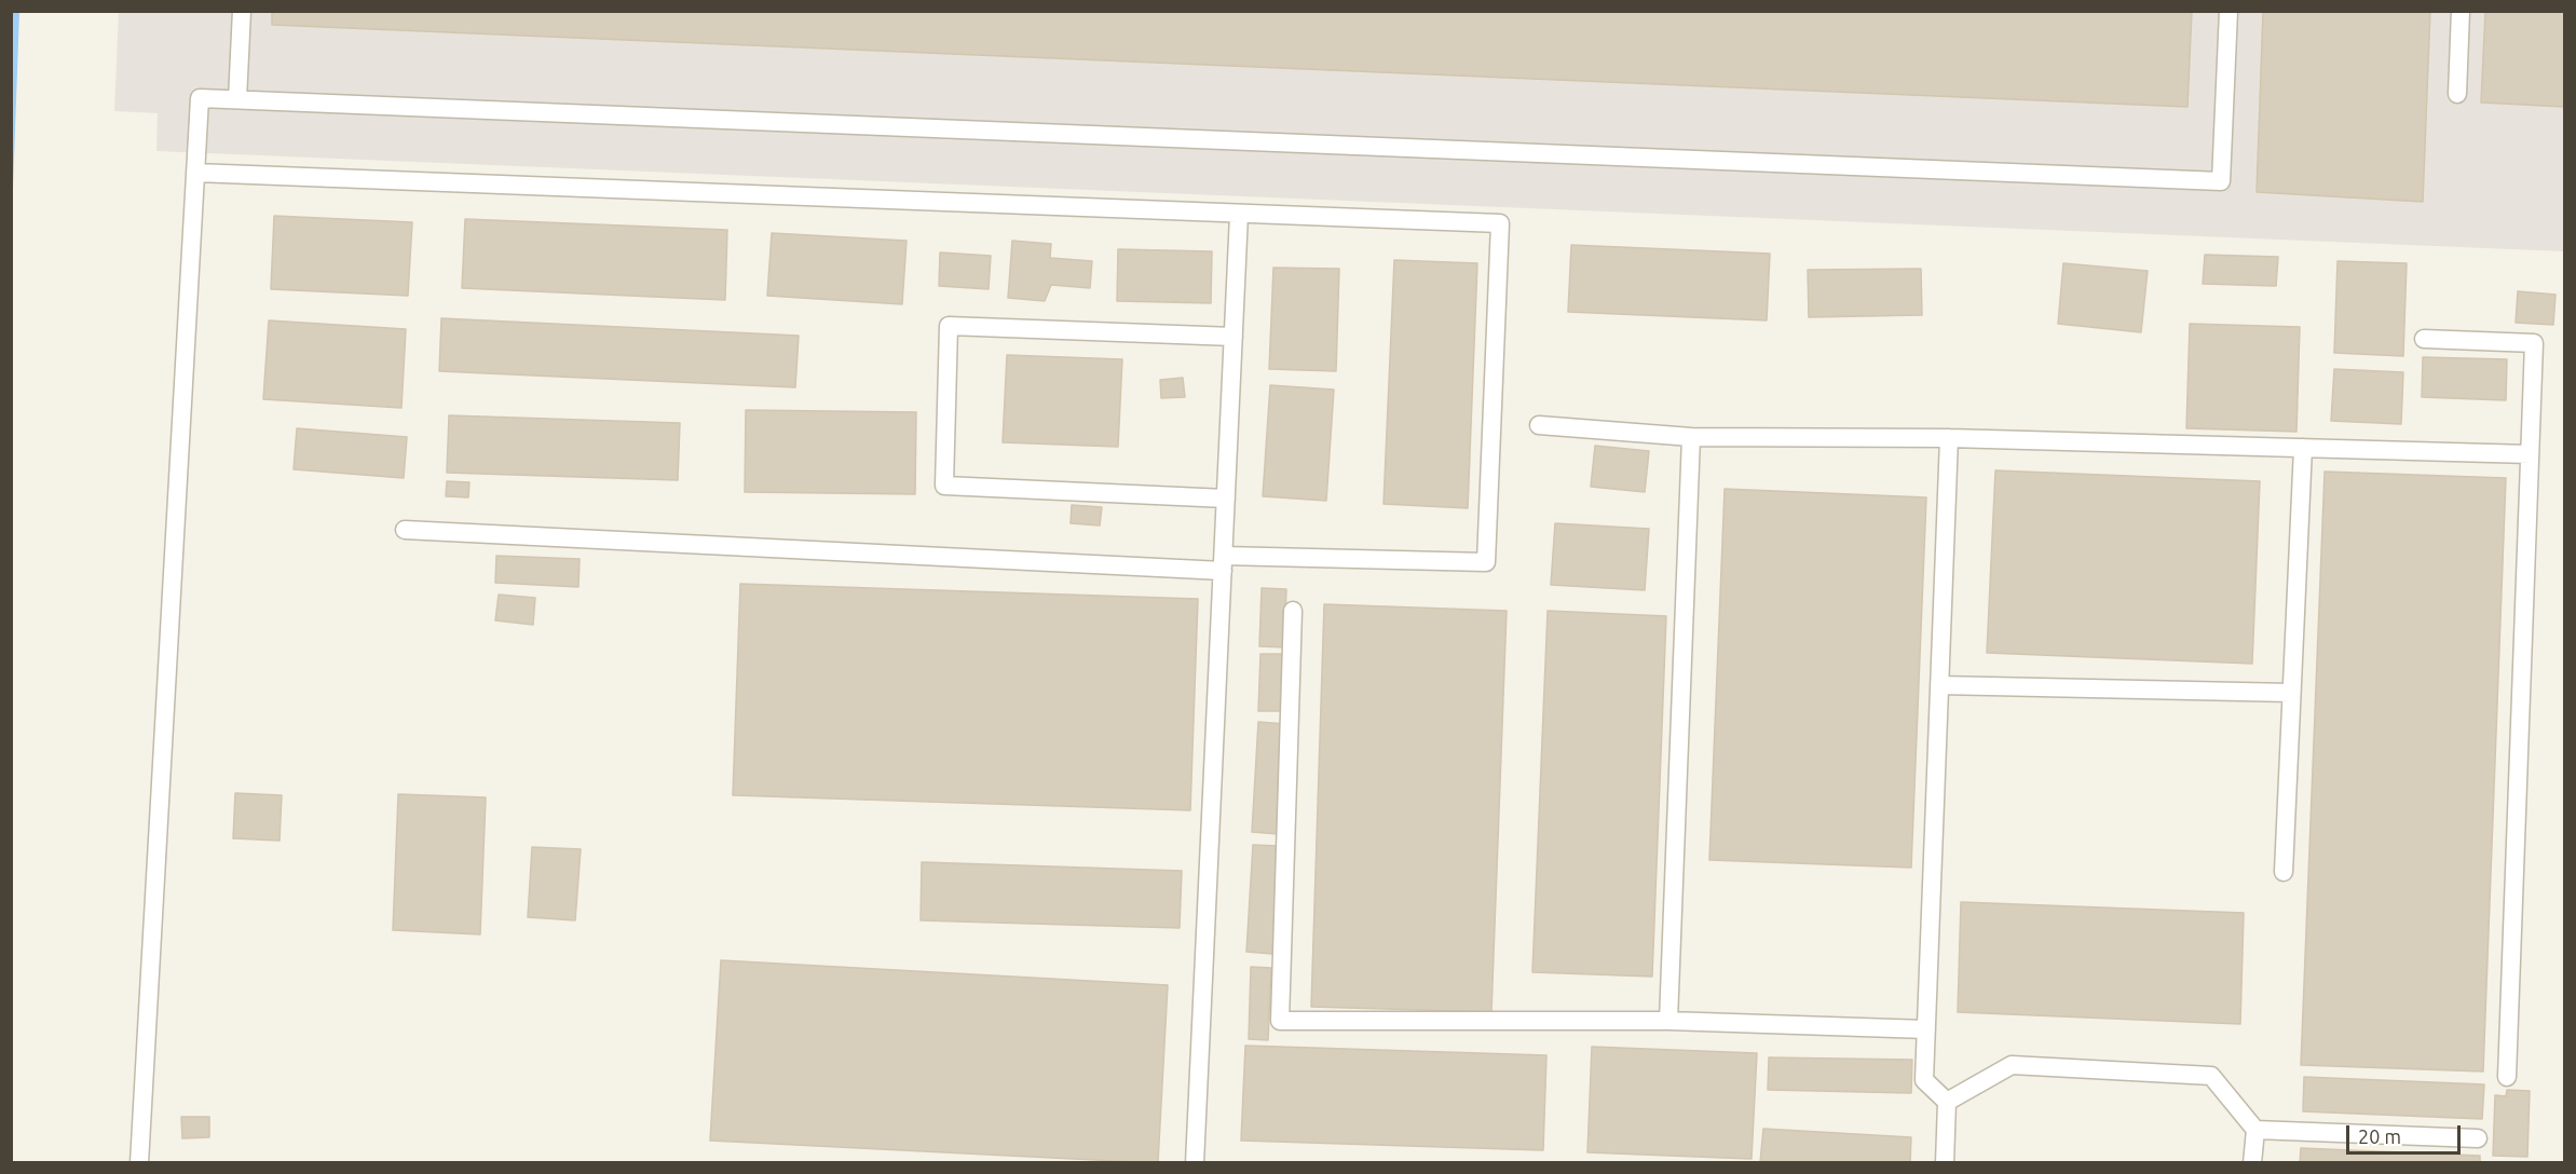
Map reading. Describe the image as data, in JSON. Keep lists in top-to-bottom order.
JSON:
{
  "scale_bar": "20 m"
}
